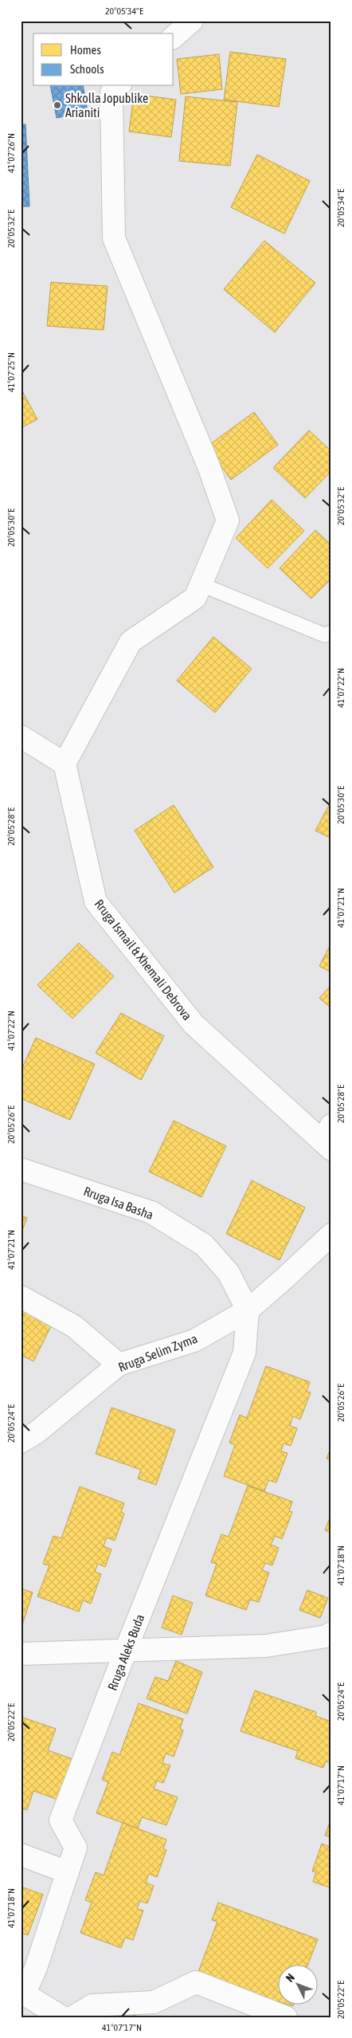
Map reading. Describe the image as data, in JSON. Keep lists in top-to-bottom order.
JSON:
{
  "streets": {
    "street": [
      "Rruga Ismail & Xhemali Debrova",
      "Rruga Isa Basha",
      "Rruga Selim Zyma",
      "Rruga Aleks Buda"
    ]
  },
  "crossings": [
    ["Rruga Isa Basha", "Rruga Selim Zyma"],
    ["Rruga Isa Basha", "Rruga Aleks Buda"],
    ["Rruga Selim Zyma", "Rruga Aleks Buda"]
  ],
  "places": ["Shkolla Jopublike Arianiti"],
  "legend": ["Homes", "Schools"],
  "north": "top left",
  "coordinates": [
    "20°05'34\"E",
    "41°07'26\"N",
    "20°05'32\"E",
    "41°07'25\"N",
    "20°05'30\"E",
    "41°07'22\"N",
    "20°05'28\"E",
    "41°07'21\"N",
    "20°05'26\"E",
    "20°05'24\"E",
    "41°07'18\"N",
    "20°05'22\"E",
    "41°07'17\"N"
  ]
}
